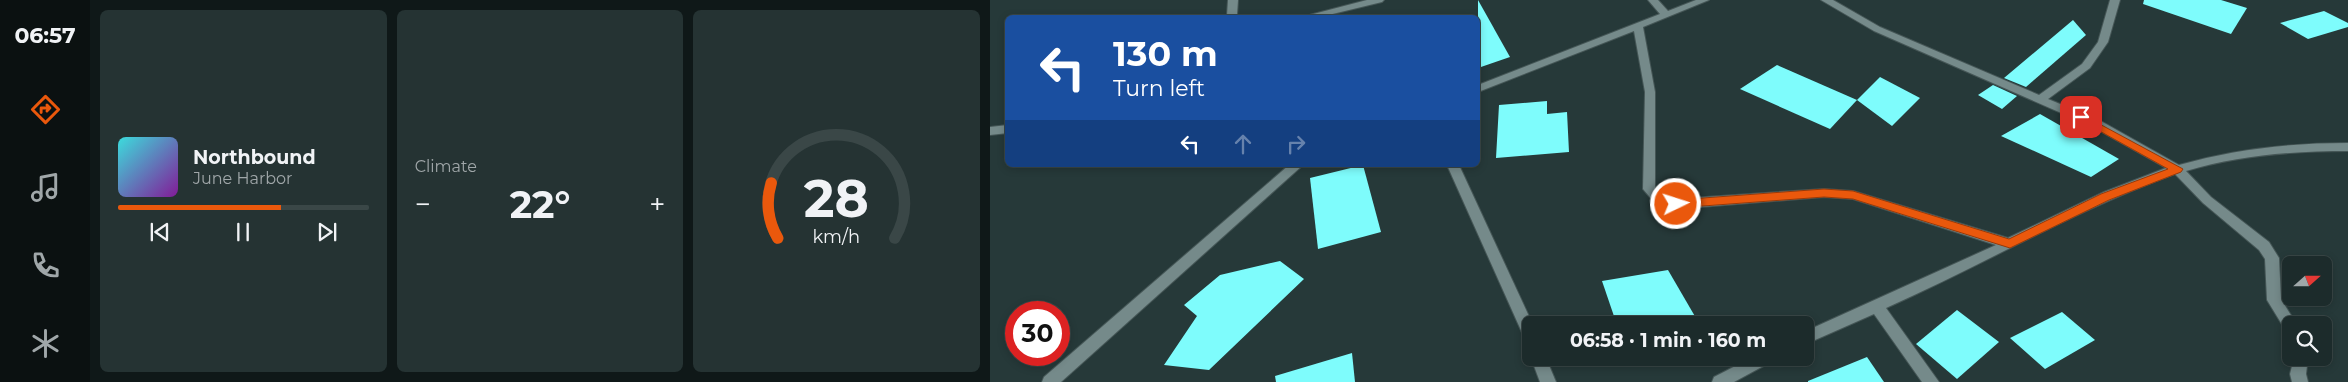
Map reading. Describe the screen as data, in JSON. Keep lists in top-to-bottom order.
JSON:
{
  "north": "right",
  "page": {
    "tabs": "06:57",
    "tile": "Climate",
    "turn": ["130 m", "Turn left"],
    "song": ["Northbound", "June Harbor"],
    "heat": ["−", "22°", "+"],
    "limit": "30",
    "trip": "06:58 · 1 min · 160 m",
    "gauge": ["28", "km/h"]
  }
}
